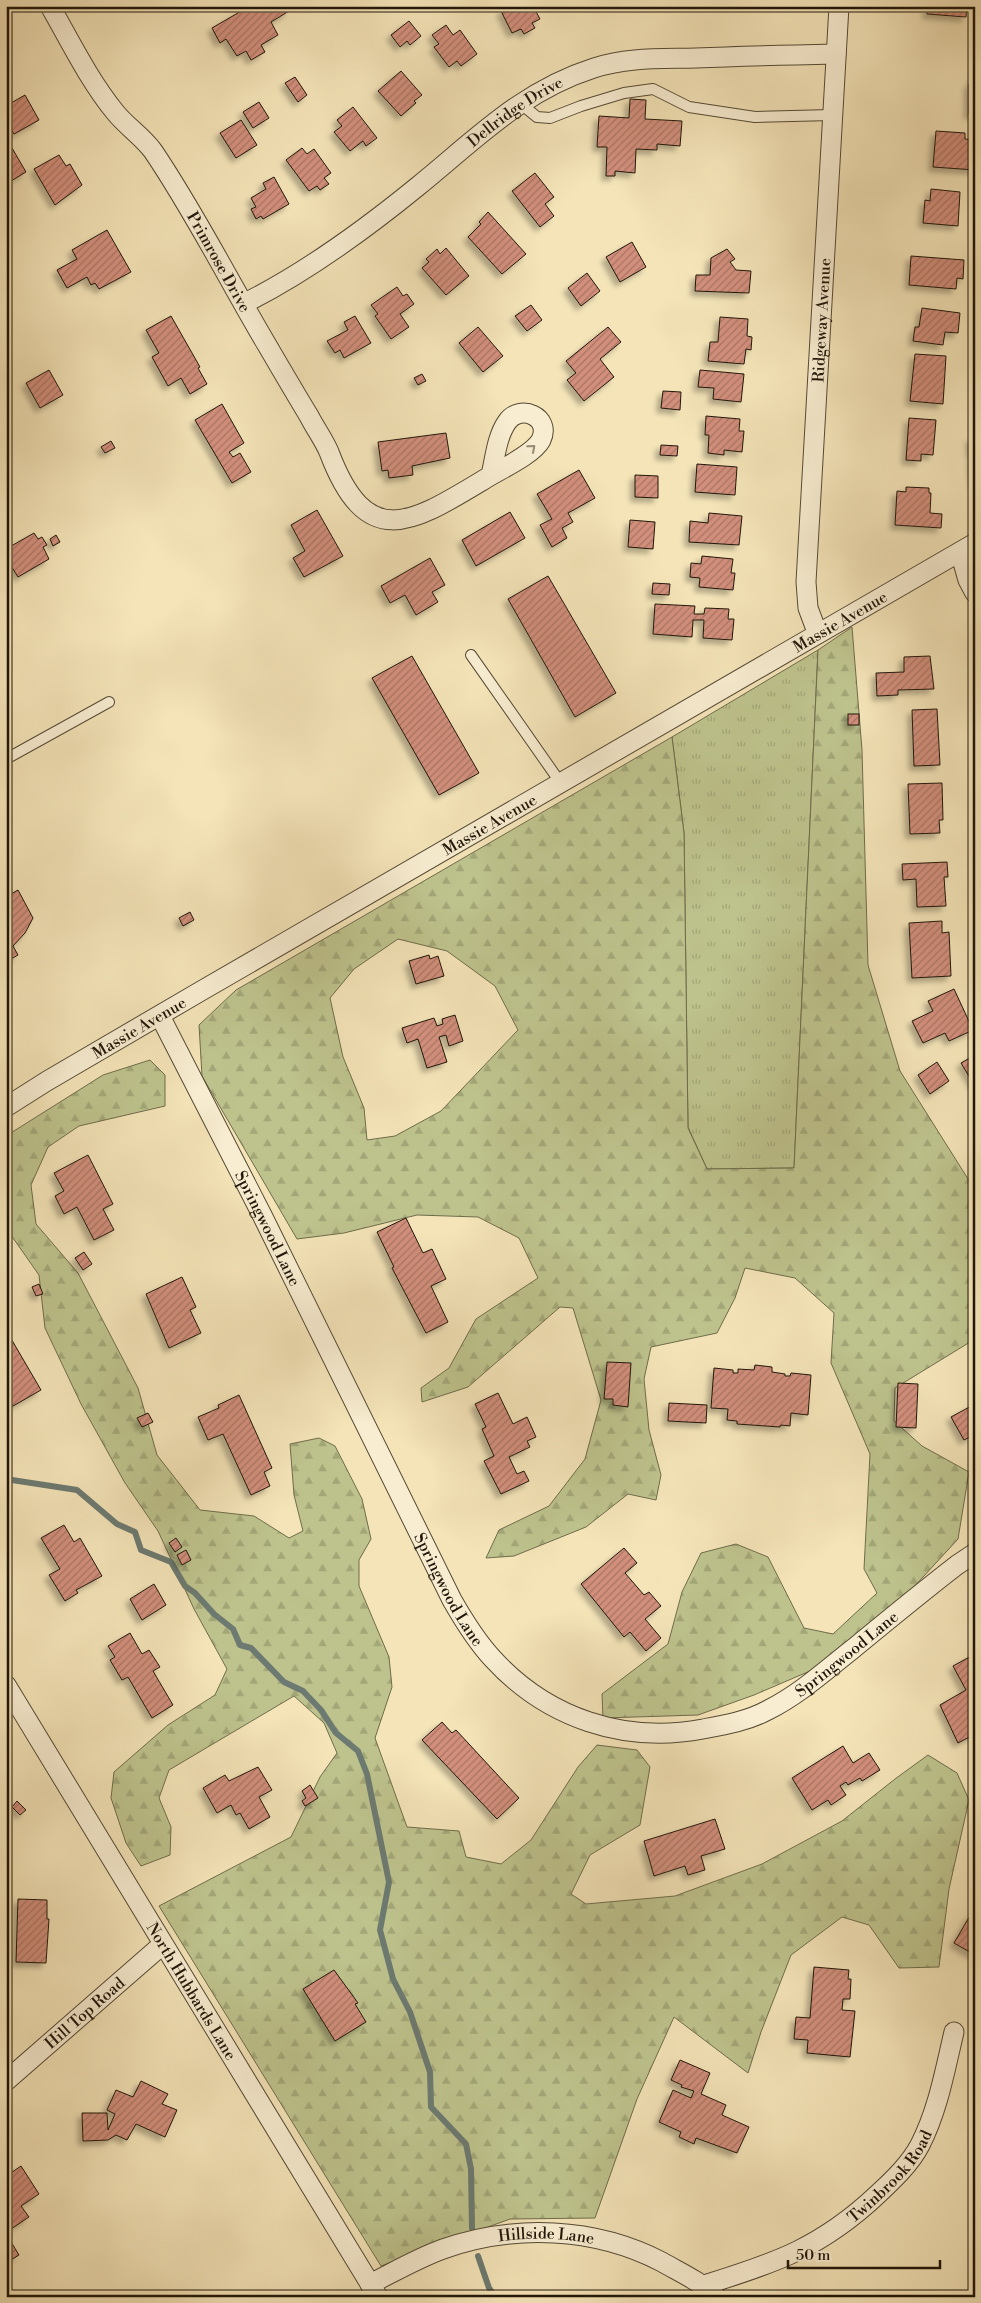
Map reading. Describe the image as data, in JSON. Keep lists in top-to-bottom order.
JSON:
{
  "streets": {
    "street": [
      "Dellridge Drive",
      "Primrose Drive",
      "Ridgeway Avenue",
      "Massie Avenue",
      "Springwood Lane",
      "North Hubbards Lane",
      "Hill Top Road",
      "Twinbrook Road",
      "Hillside Lane"
    ]
  },
  "crossings": [
    ["Dellridge Drive", "Primrose Drive"],
    ["Dellridge Drive", "Ridgeway Avenue"],
    ["Ridgeway Avenue", "Massie Avenue"],
    ["Massie Avenue", "Springwood Lane"],
    ["North Hubbards Lane", "Hill Top Road"],
    ["North Hubbards Lane", "Hillside Lane"],
    ["Twinbrook Road", "Hillside Lane"]
  ],
  "scale_bar": "50 m"
}
